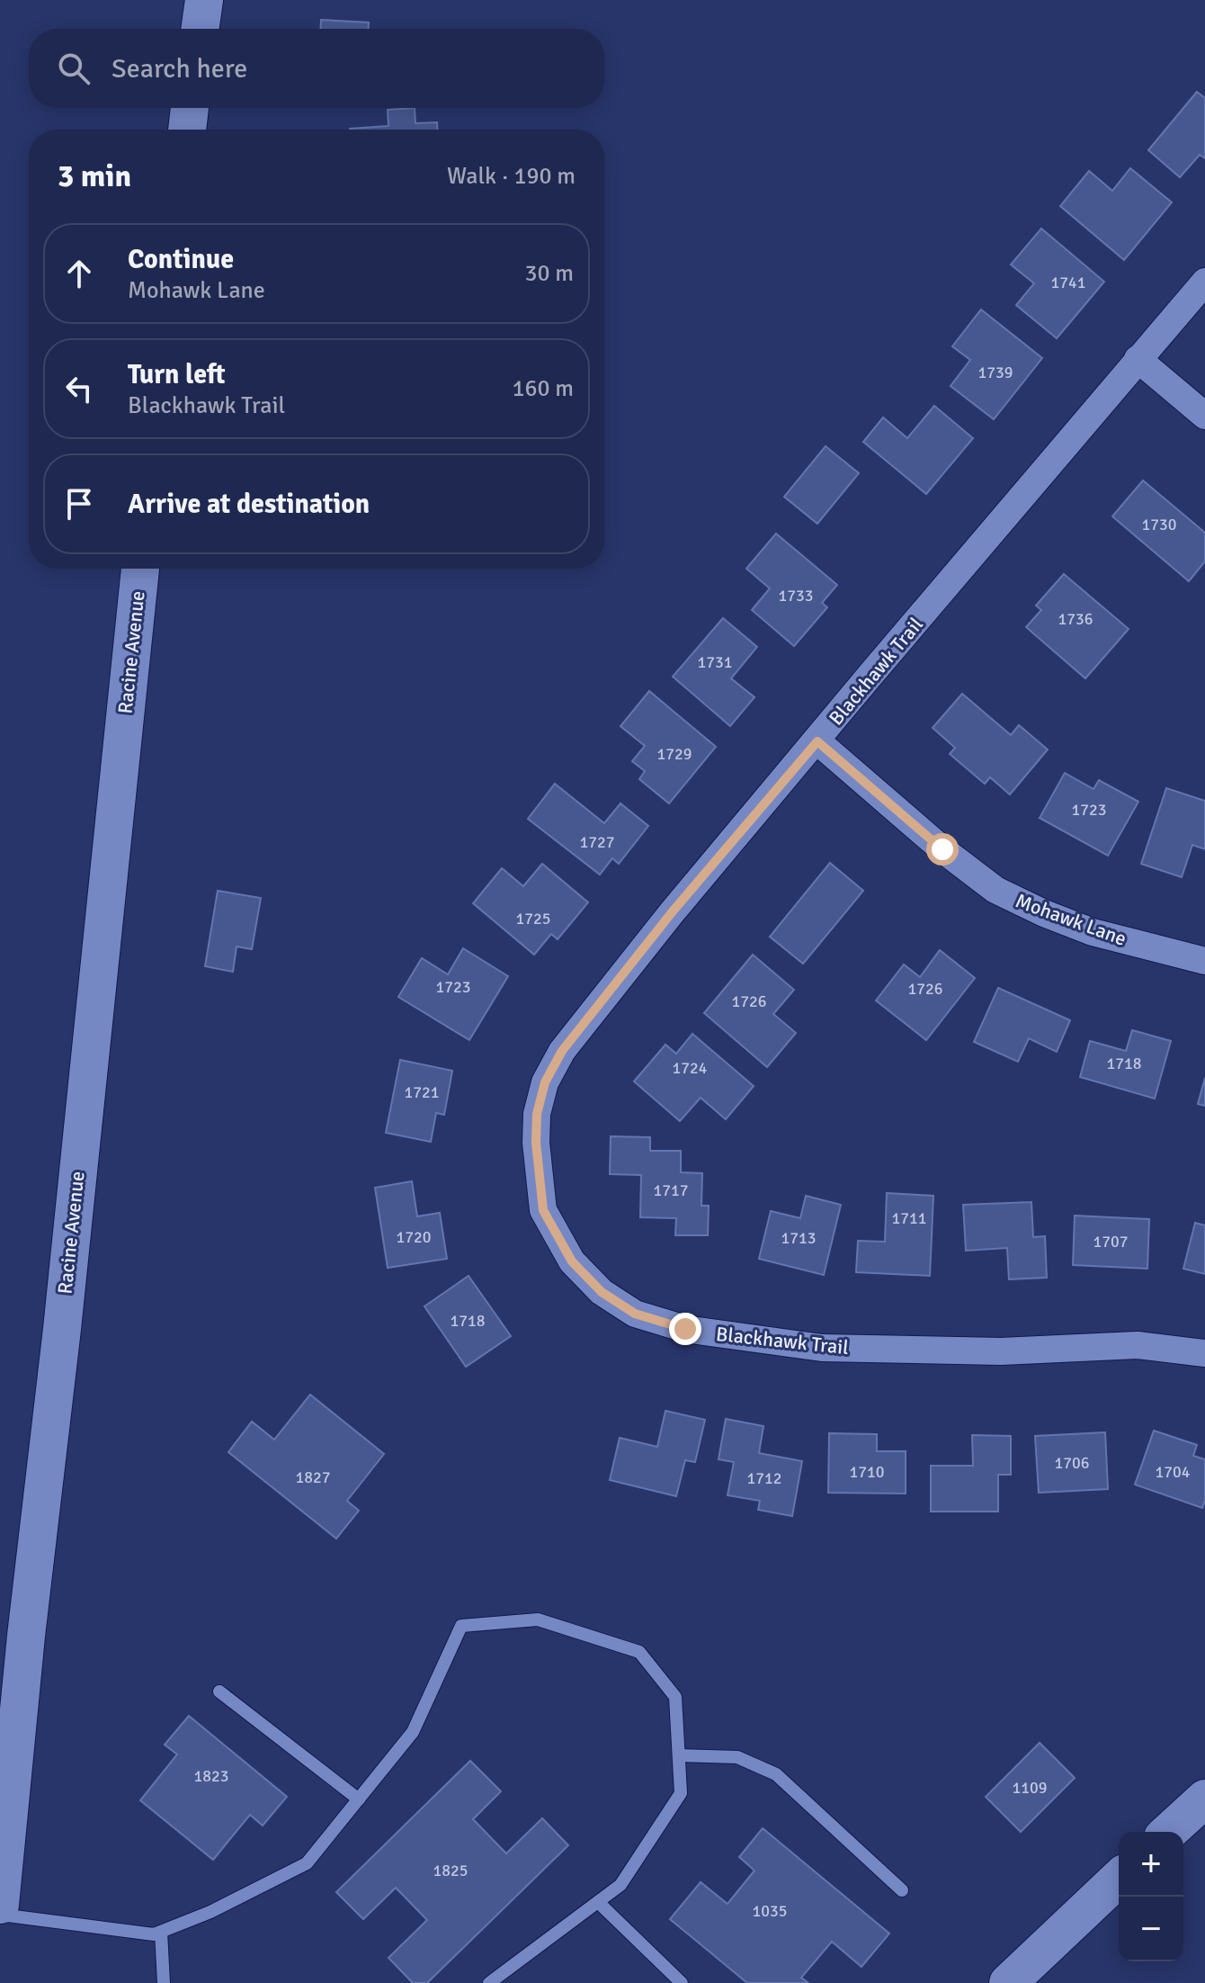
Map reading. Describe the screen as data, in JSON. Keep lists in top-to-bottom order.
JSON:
{
  "streets": {
    "main road": ["Racine Avenue"],
    "street": ["Blackhawk Trail", "Mohawk Lane"]
  },
  "crossings": [
    ["Blackhawk Trail", "Mohawk Lane"]
  ],
  "house_numbers": [
    "1741",
    "1739",
    "1730",
    "1733",
    "1736",
    "1731",
    "1729",
    "1723",
    "1727",
    "1725",
    "1723",
    "1726",
    "1726",
    "1718",
    "1724",
    "1721",
    "1717",
    "1711",
    "1720",
    "1713",
    "1707",
    "1718",
    "1706",
    "1710",
    "1704",
    "1827",
    "1712",
    "1823",
    "1109",
    "1825",
    "1035"
  ],
  "page": {
    "search": "Search here",
    "heading": ["3 min", "Walk · 190 m"],
    "list": [
      ["Continue", "Mohawk Lane", "30 m"],
      ["Turn left", "Blackhawk Trail", "160 m"],
      "Arrive at destination"
    ],
    "map_buttons": ["+", "−"]
  }
}
